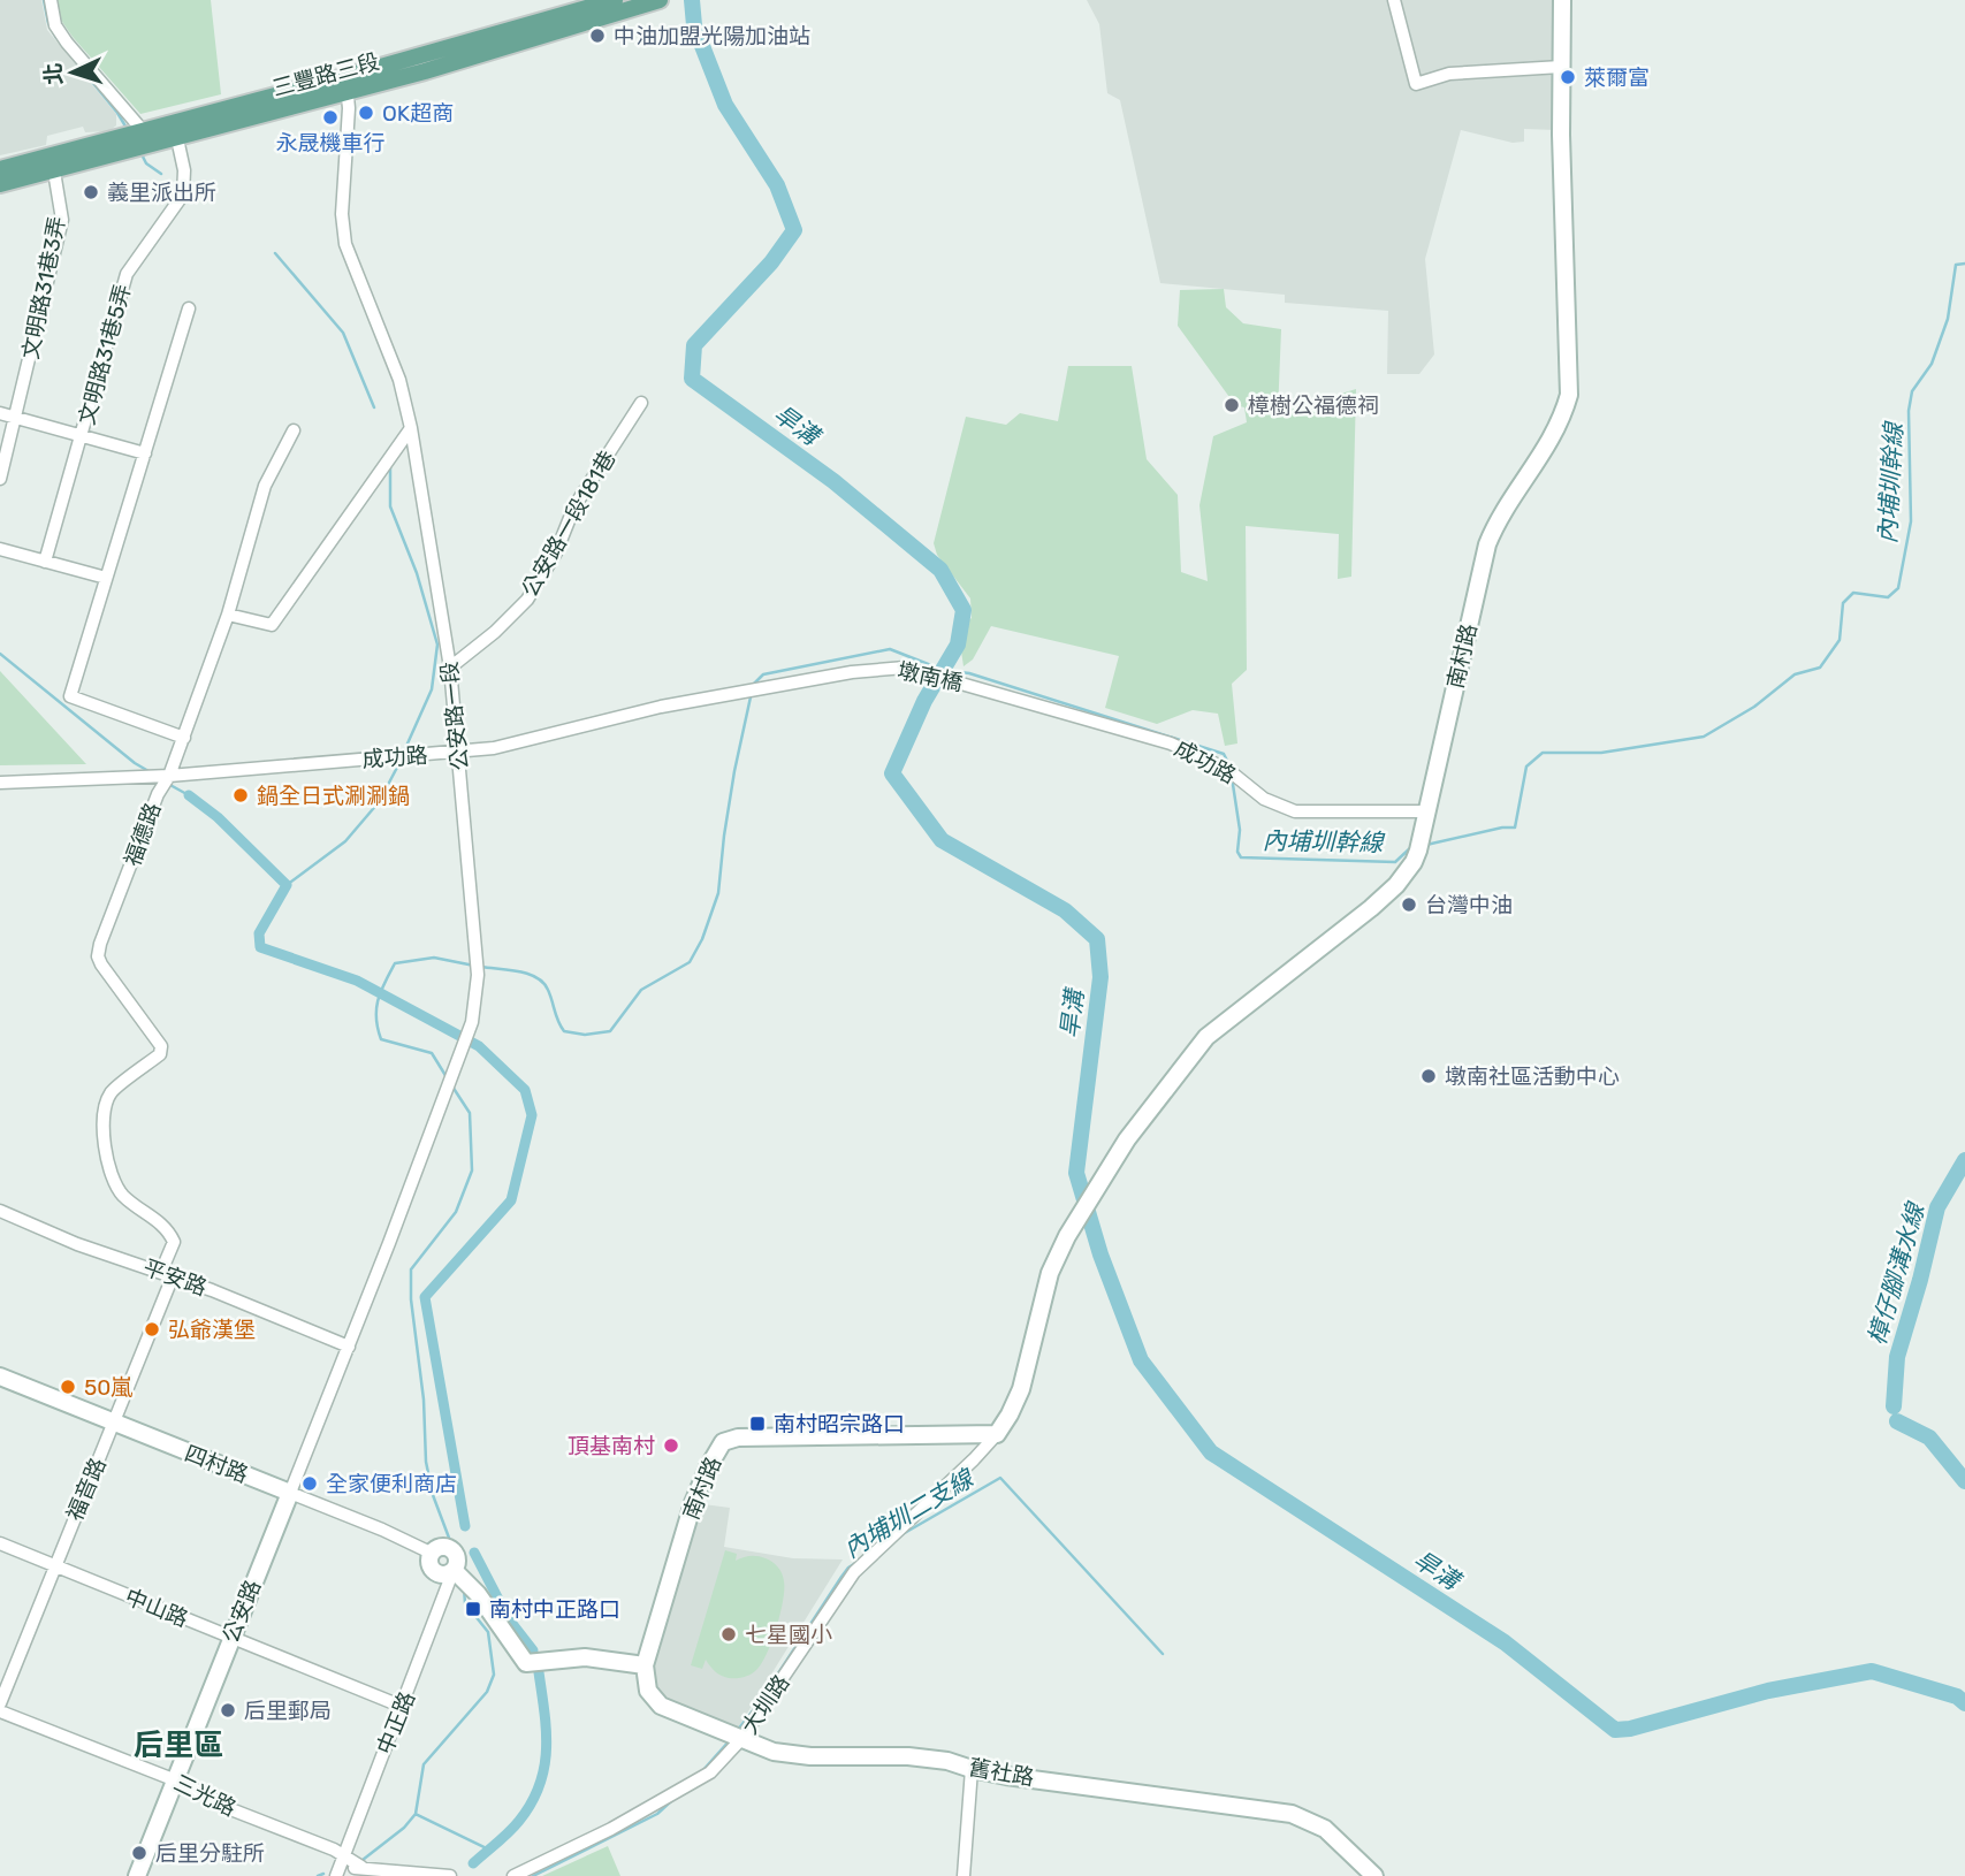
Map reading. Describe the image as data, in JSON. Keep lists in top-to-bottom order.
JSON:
{
  "streets": {
    "main road": ["三豐路三段"],
    "street": [
      "文明路31巷3弄",
      "文明路31巷5弄",
      "公安路一段181巷",
      "南村路",
      "墩南橋",
      "公安路一段",
      "成功路",
      "福德路",
      "平安路",
      "四村路",
      "福音路",
      "中山路",
      "公安路",
      "大圳路",
      "中正路",
      "舊社路",
      "三光路"
    ]
  },
  "crossings": [
    ["三豐路三段", "文明路31巷3弄"],
    ["三豐路三段", "文明路31巷5弄"],
    ["三豐路三段", "公安路一段"],
    ["公安路一段181巷", "公安路一段"],
    ["南村路", "成功路"],
    ["南村路", "大圳路"],
    ["南村路", "舊社路"],
    ["墩南橋", "成功路"],
    ["公安路一段", "成功路"],
    ["公安路一段", "平安路"],
    ["公安路一段", "公安路"],
    ["成功路", "福德路"],
    ["福德路", "平安路"],
    ["福德路", "福音路"],
    ["平安路", "福音路"],
    ["平安路", "公安路"],
    ["四村路", "福音路"],
    ["四村路", "公安路"],
    ["四村路", "中正路"],
    ["福音路", "中山路"],
    ["中山路", "公安路"],
    ["中山路", "中正路"],
    ["公安路", "三光路"],
    ["大圳路", "舊社路"],
    ["中正路", "三光路"]
  ],
  "districts": ["后里區"],
  "water": [
    "旱溝",
    "內埔圳幹線",
    "樟仔腳溝水線",
    "內埔圳二支線"
  ],
  "places": {
    "other": [
      "中油加盟光陽加油站",
      "萊爾富",
      "OK超商",
      "永晟機車行",
      "義里派出所",
      "樟樹公福德祠",
      "鍋全日式涮涮鍋",
      "台灣中油",
      "墩南社區活動中心",
      "弘爺漢堡",
      "50嵐",
      "頂基南村",
      "全家便利商店",
      "七星國小",
      "后里郵局",
      "后里分駐所"
    ],
    "transit": ["南村昭宗路口", "南村中正路口"]
  },
  "north": "left"
}
